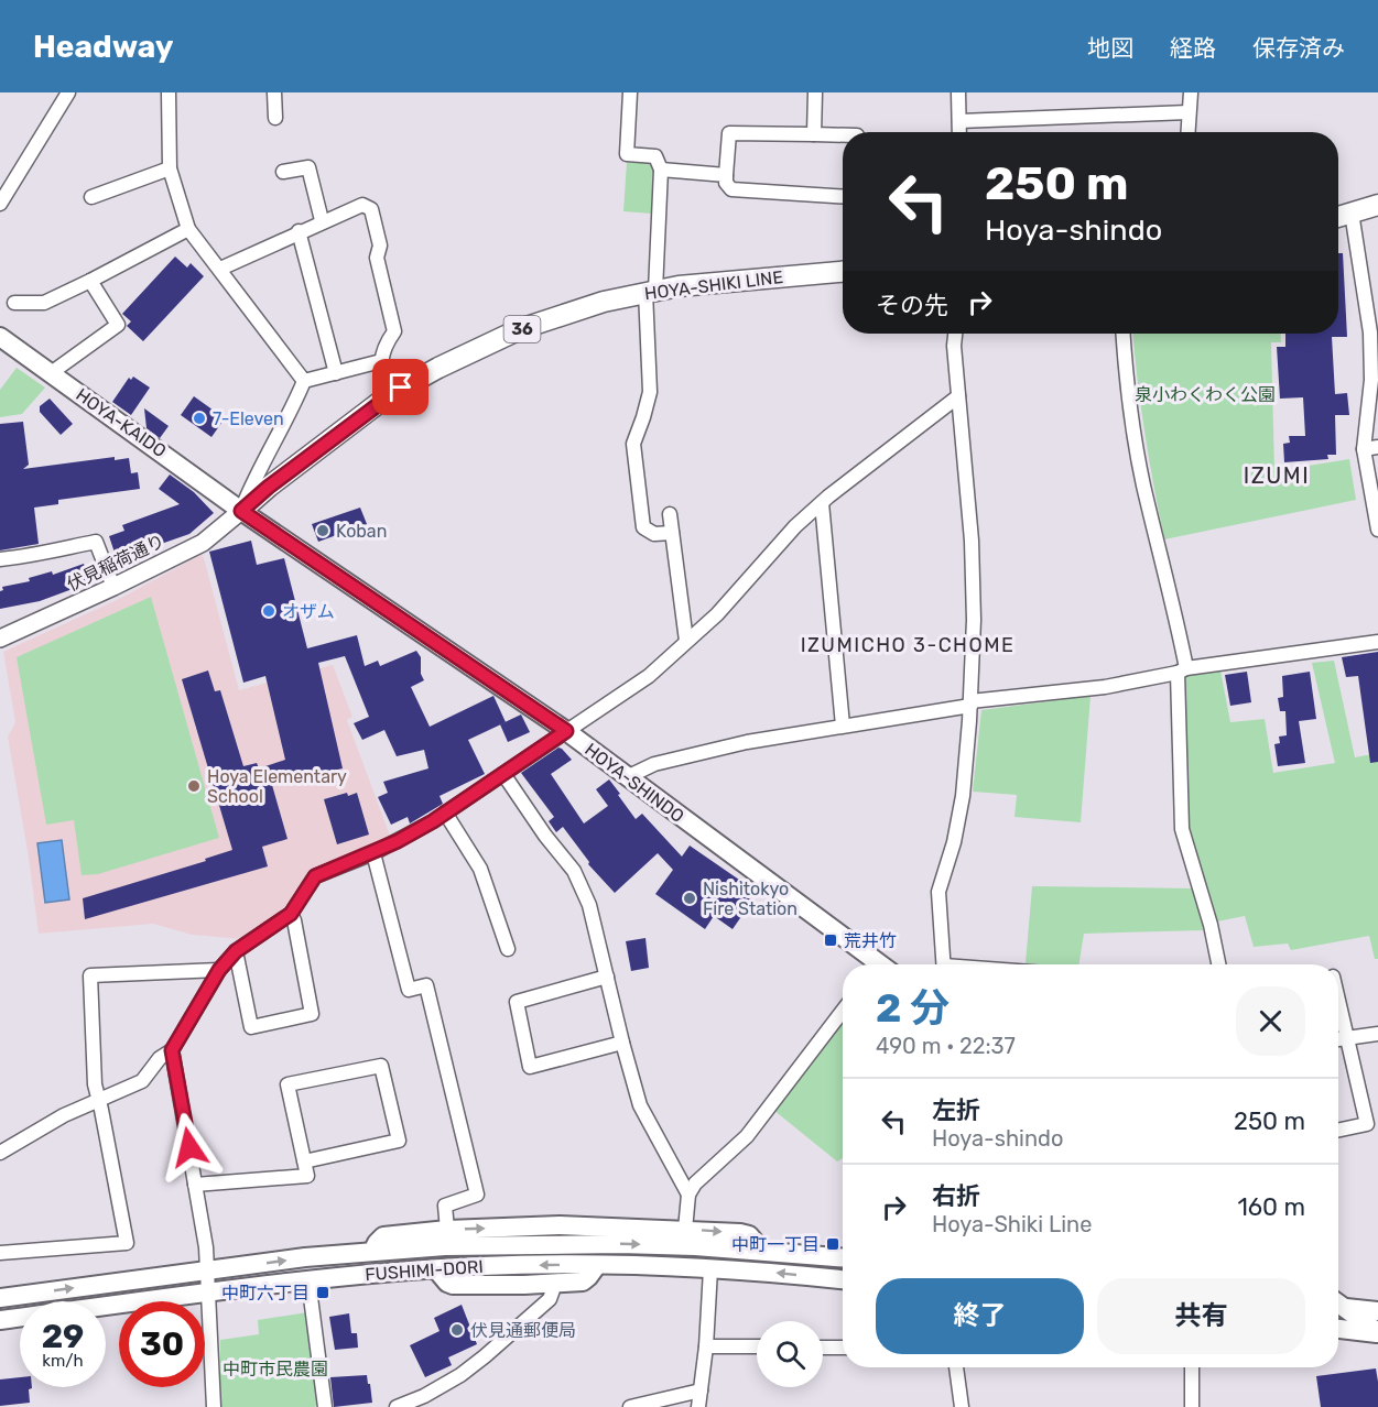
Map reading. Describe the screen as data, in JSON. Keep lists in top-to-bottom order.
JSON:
{
  "streets": {
    "main road": [
      "HOYA-SHIKI LINE",
      "36",
      "HOYA-KAIDO",
      "HOYA-SHINDO",
      "FUSHIMI-DORI"
    ],
    "street": ["伏見稲荷通り"]
  },
  "crossings": [
    ["HOYA-SHIKI LINE", "HOYA-KAIDO"],
    ["HOYA-SHIKI LINE", "伏見稲荷通り"],
    ["HOYA-SHIKI LINE", "HOYA-SHINDO"],
    ["HOYA-KAIDO", "伏見稲荷通り"],
    ["HOYA-KAIDO", "HOYA-SHINDO"],
    ["伏見稲荷通り", "HOYA-SHINDO"]
  ],
  "districts": ["IZUMI", "IZUMICHO 3-CHOME"],
  "parks": ["泉小わくわく公園", "中町市民農園"],
  "places": {
    "other": [
      "7-Eleven",
      "Koban",
      "オザム",
      "Hoya Elementary School",
      "Nishitokyo Fire Station",
      "伏見通郵便局"
    ],
    "transit": ["荒井竹", "中町一丁目", "中町六丁目"]
  },
  "page": {
    "header": "Headway",
    "nav": ["地図", "経路", "保存済み"],
    "turn": ["250 m", "Hoya-shindo"],
    "then": "その先",
    "heading": ["2 分", "490 m · 22:37"],
    "list": [
      {
        "name": "左折",
        "note": "Hoya-shindo",
        "value": "250 m"
      },
      {
        "name": "右折",
        "note": "Hoya-Shiki Line",
        "value": "160 m"
      }
    ],
    "buttons": ["終了", "共有"],
    "speed": "29 km/h",
    "limit": "30"
  }
}
